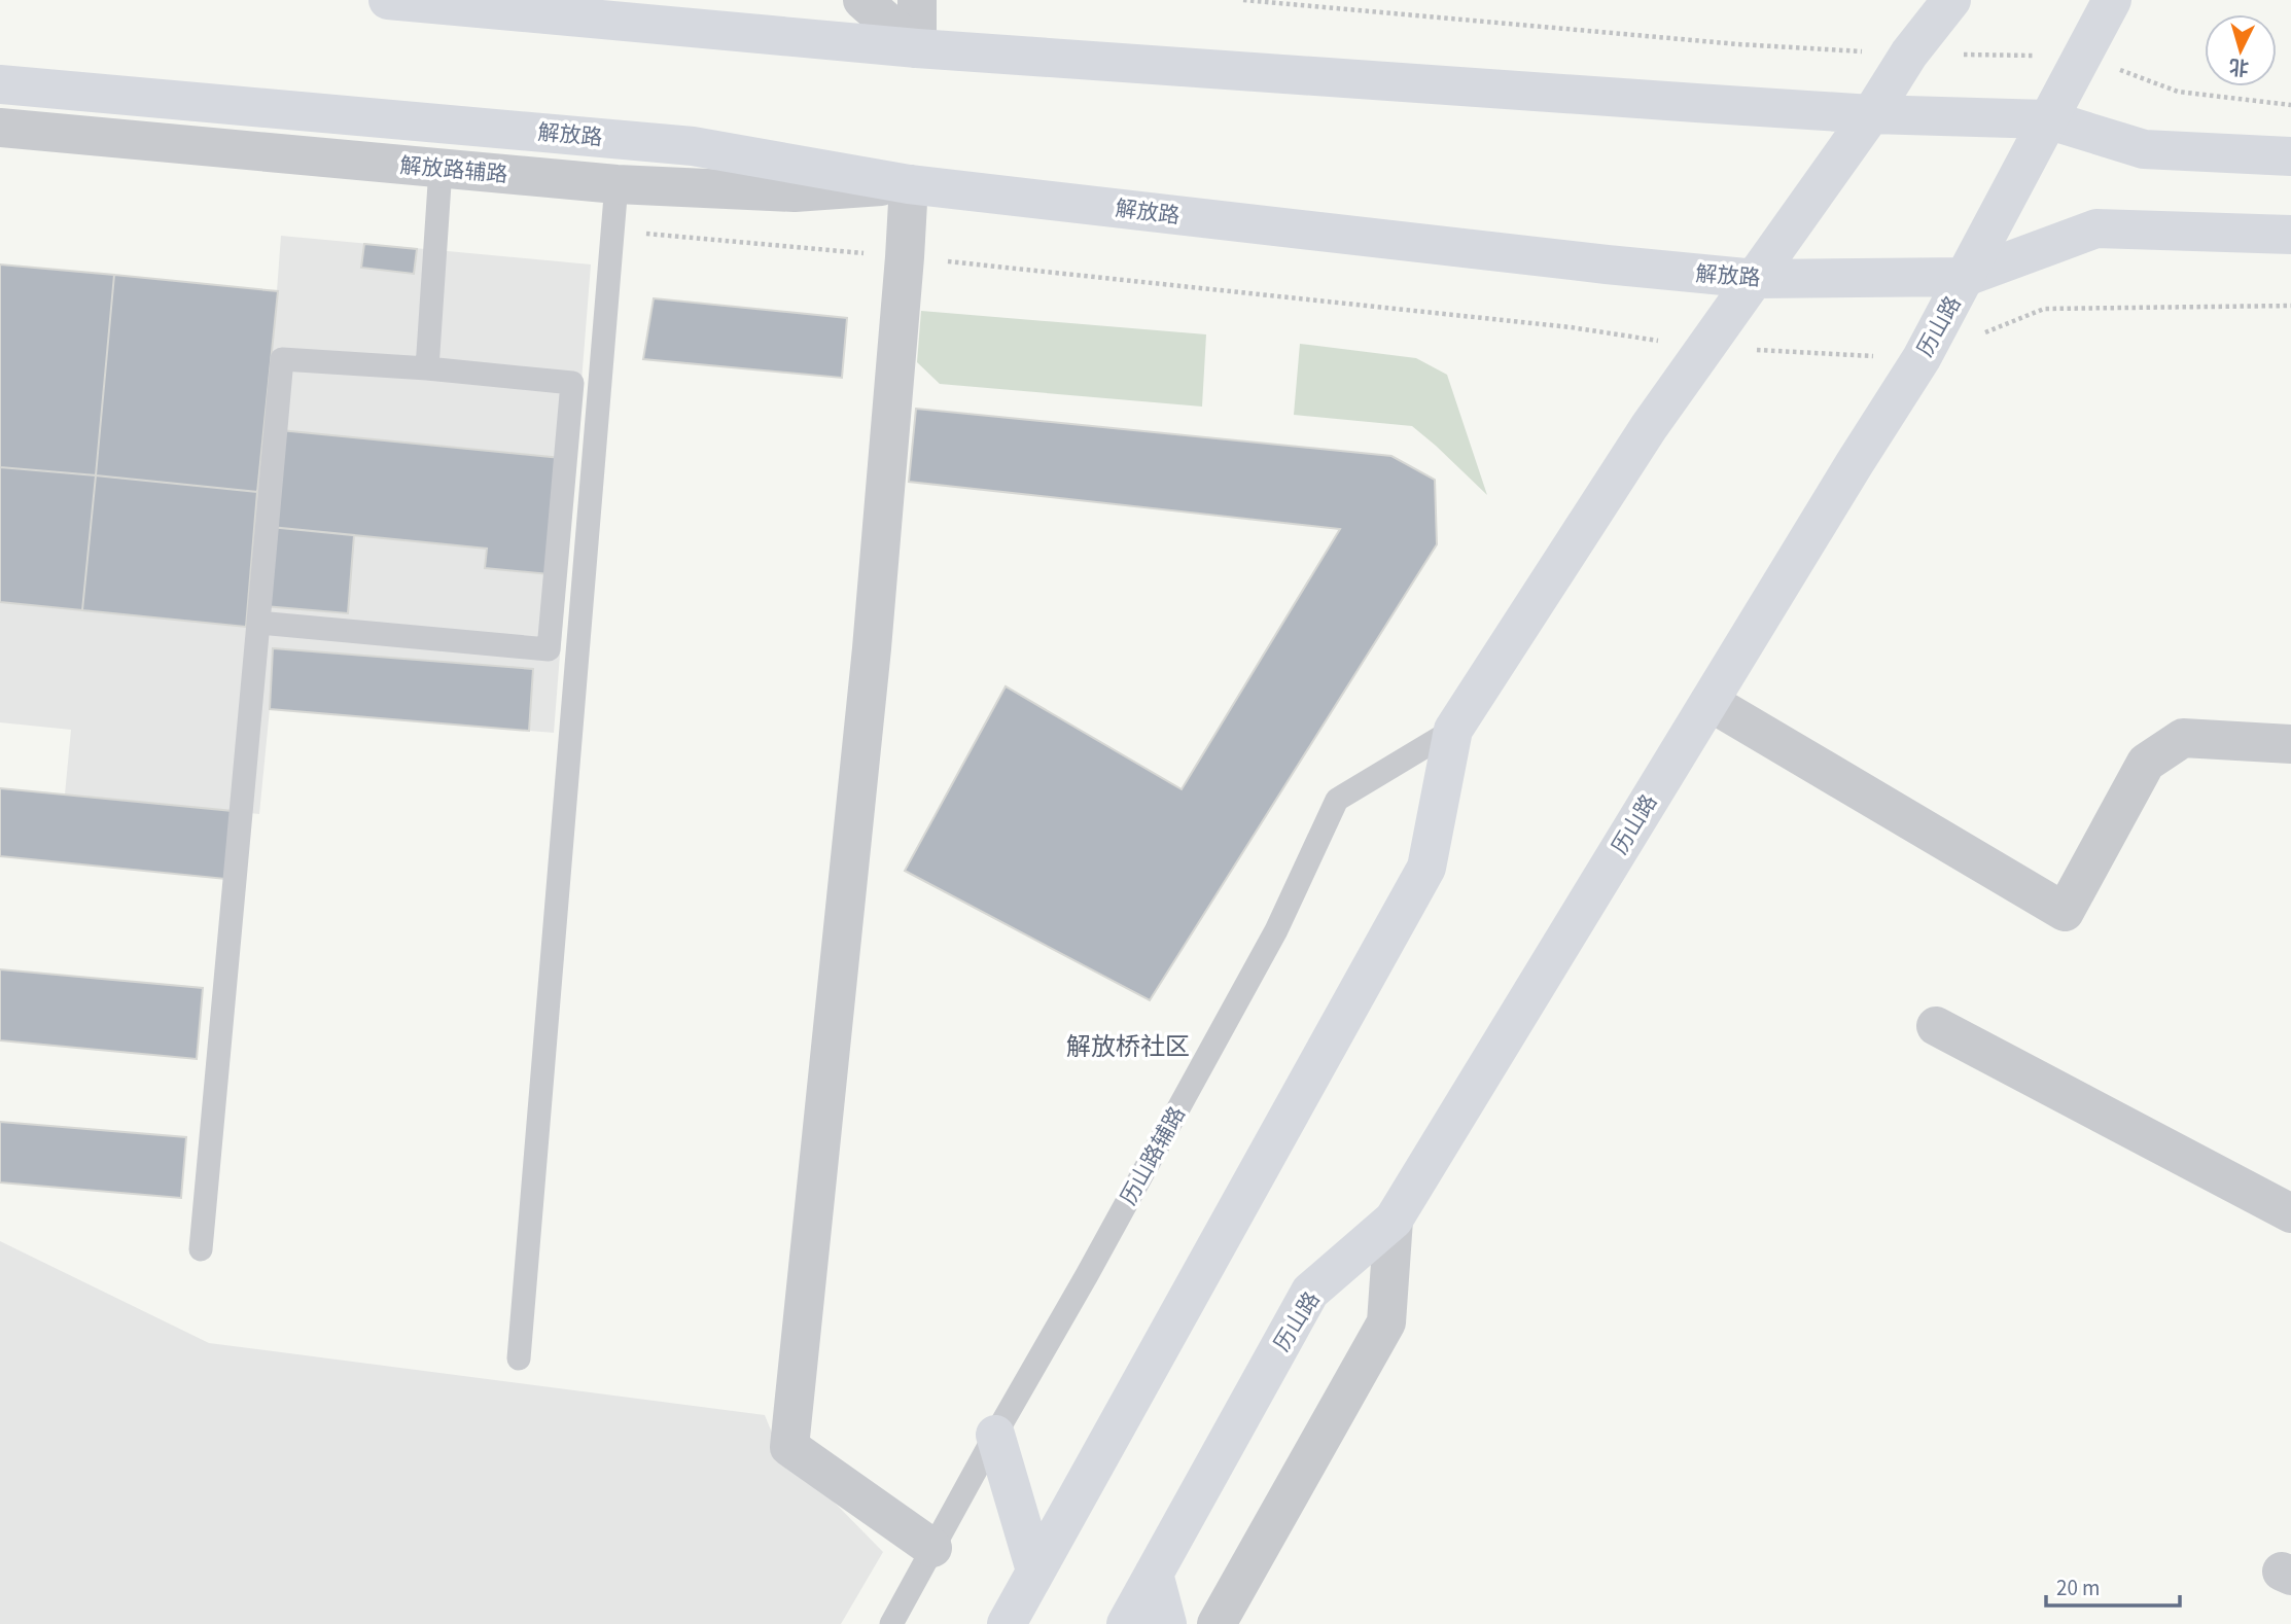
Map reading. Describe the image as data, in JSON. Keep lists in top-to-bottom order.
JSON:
{
  "streets": {
    "main road": ["解放路", "历山路"],
    "street": ["解放路辅路"],
    "lane": ["历山路辅路"]
  },
  "crossings": [
    ["解放路", "解放路辅路"],
    ["解放路", "历山路"]
  ],
  "districts": ["解放桥社区"],
  "scale_bar": "20 m",
  "north": "bottom"
}
